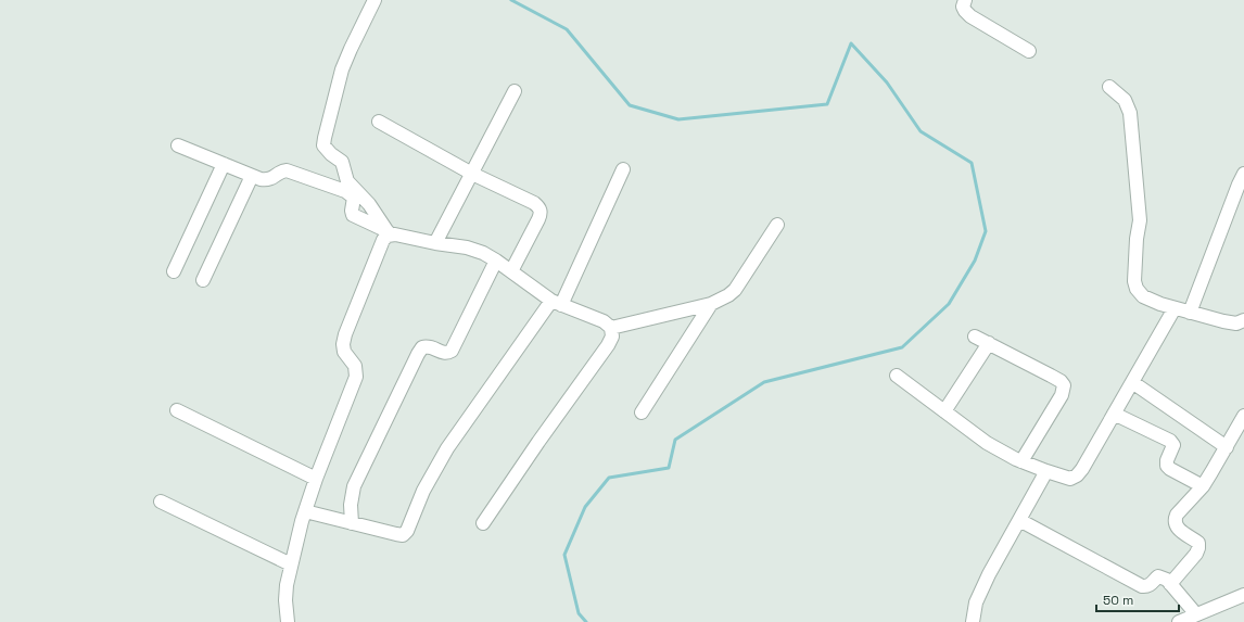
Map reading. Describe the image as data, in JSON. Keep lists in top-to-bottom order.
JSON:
{
  "scale_bar": "50 m"
}
